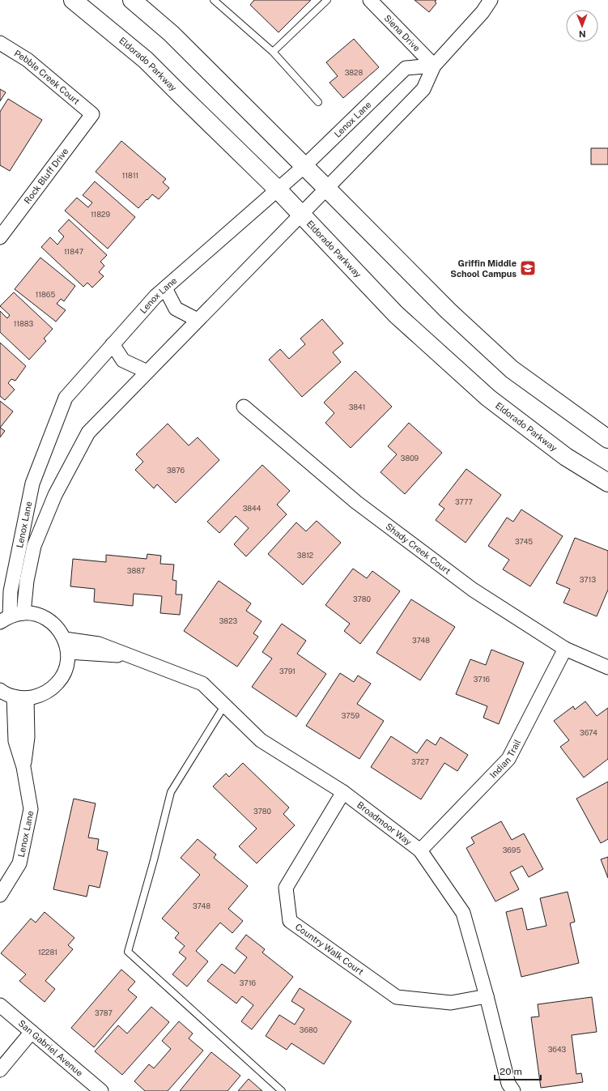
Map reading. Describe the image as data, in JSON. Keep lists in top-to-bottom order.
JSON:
{
  "streets": {
    "main road": ["Eldorado Parkway"],
    "street": [
      "Siena Drive",
      "Pebble Creek Court",
      "Lenox Lane",
      "Rock Bluff Drive",
      "Shady Creek Court",
      "Indian Trail",
      "Broadmoor Way",
      "Country Walk Court",
      "San Gabriel Avenue"
    ]
  },
  "crossings": [
    ["Siena Drive", "Lenox Lane"],
    ["Eldorado Parkway", "Lenox Lane"],
    ["Pebble Creek Court", "Rock Bluff Drive"],
    ["Shady Creek Court", "Indian Trail"],
    ["Indian Trail", "Broadmoor Way"],
    ["Broadmoor Way", "Country Walk Court"]
  ],
  "places": {
    "school or university": ["Griffin Middle School Campus"]
  },
  "house_numbers": [
    "3828",
    "11811",
    "11829",
    "11847",
    "11865",
    "11883",
    "3841",
    "3809",
    "3876",
    "3777",
    "3844",
    "3745",
    "3812",
    "3887",
    "3713",
    "3780",
    "3823",
    "3748",
    "3791",
    "3716",
    "3759",
    "3674",
    "3727",
    "3780",
    "3695",
    "3748",
    "12281",
    "3716",
    "3787",
    "3680",
    "3643"
  ],
  "scale_bar": "20 m",
  "north": "bottom"
}
